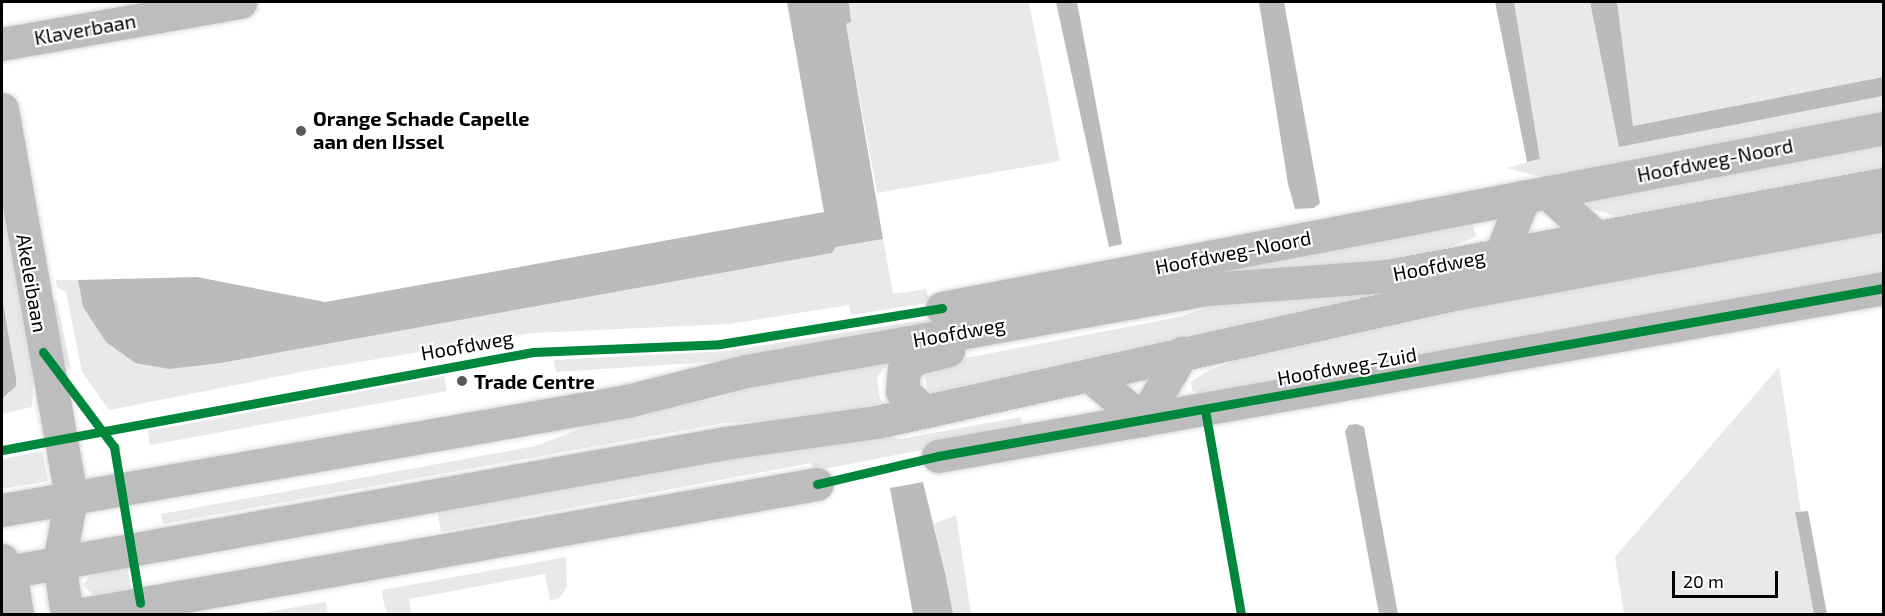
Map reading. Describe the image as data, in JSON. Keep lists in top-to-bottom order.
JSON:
{
  "streets": {
    "main road": [
      "Klaverbaan",
      "Hoofdweg-Noord",
      "Hoofdweg",
      "Akeleibaan",
      "Hoofdweg-Zuid"
    ]
  },
  "crossings": [
    ["Hoofdweg-Noord", "Hoofdweg"],
    ["Hoofdweg", "Akeleibaan"]
  ],
  "places": ["Orange Schade Capelle aan den IJssel", "Trade Centre"],
  "scale_bar": "20 m"
}
